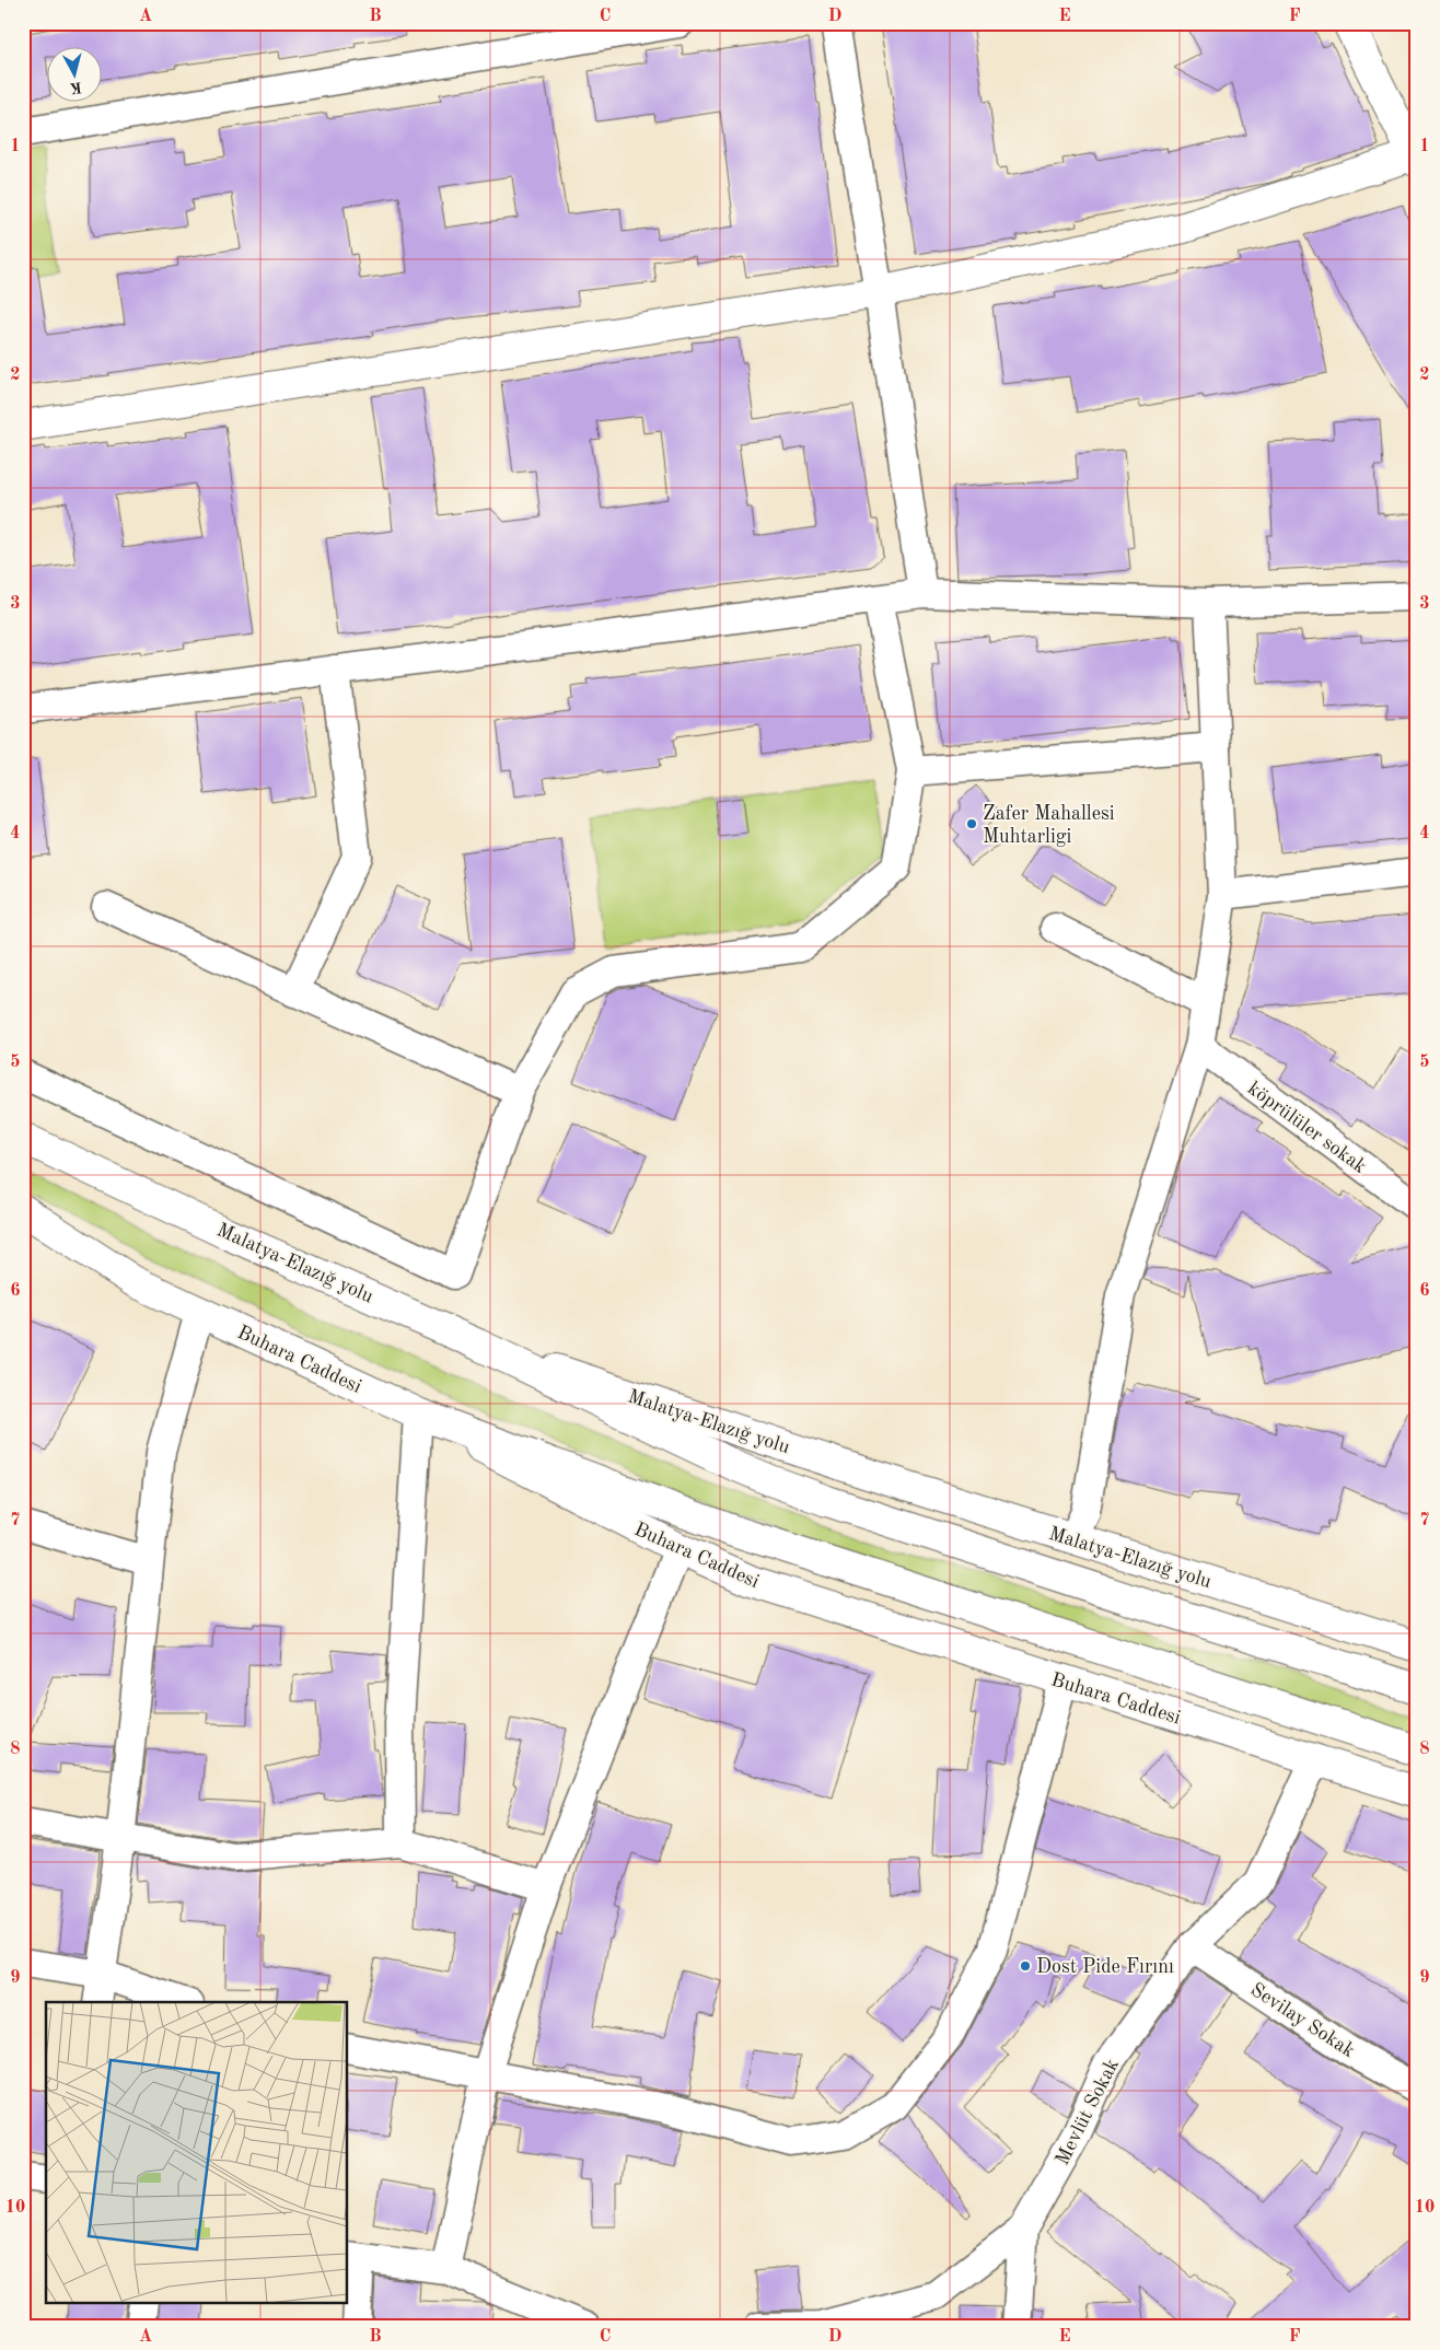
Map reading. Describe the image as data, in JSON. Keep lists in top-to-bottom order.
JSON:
{
  "streets": {
    "main road": ["Malatya-Elazığ yolu", "Buhara Caddesi"],
    "street": ["köprülüler sokak", "Sevilay Sokak", "Mevlüt Sokak"]
  },
  "crossings": [
    ["Buhara Caddesi", "Mevlüt Sokak"],
    ["Sevilay Sokak", "Mevlüt Sokak"]
  ],
  "places": ["Zafer Mahallesi Muhtarligi", "Dost Pide Fırını"],
  "north": "bottom",
  "grid": {
    "columns": [
      "A",
      "B",
      "C",
      "D",
      "E",
      "F"
    ],
    "rows": [
      "1",
      "2",
      "3",
      "4",
      "5",
      "6",
      "7",
      "8",
      "9",
      "10"
    ]
  }
}
